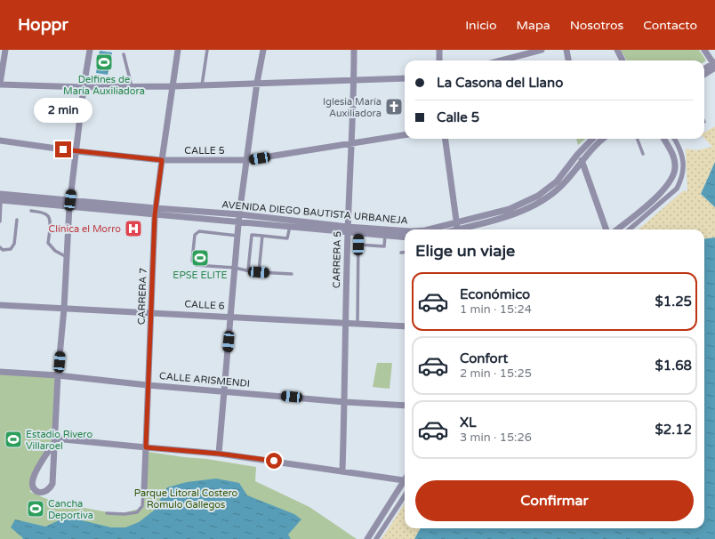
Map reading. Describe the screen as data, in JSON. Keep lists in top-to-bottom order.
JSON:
{
  "streets": {
    "street": [
      "CALLE 5",
      "AVENIDA DIEGO BAUTISTA URBANEJA",
      "CARRERA 5",
      "CARRERA 7",
      "CALLE 6",
      "CALLE ARISMENDI"
    ]
  },
  "crossings": [
    ["CALLE 5", "CARRERA 5"],
    ["CALLE 5", "CARRERA 7"],
    ["AVENIDA DIEGO BAUTISTA URBANEJA", "CARRERA 5"],
    ["AVENIDA DIEGO BAUTISTA URBANEJA", "CARRERA 7"],
    ["CARRERA 5", "CALLE 6"],
    ["CARRERA 5", "CALLE ARISMENDI"],
    ["CARRERA 7", "CALLE 6"],
    ["CARRERA 7", "CALLE ARISMENDI"]
  ],
  "parks": ["Parque Litoral Costero Romulo Gallegos"],
  "places": {
    "sports": [
      "Delfines de María Auxiliadora",
      "EPSE ELITE",
      "Estadio Rivero Villaroel",
      "Cancha Deportiva"
    ],
    "church": ["Iglesia María Auxiliadora"],
    "hospital": ["Clínica el Morro"]
  },
  "page": {
    "header": "Hoppr",
    "nav": [
      "Inicio",
      "Mapa",
      "Nosotros",
      "Contacto"
    ],
    "banner": ["La Casona del Llano", "Calle 5"],
    "bubble": "2 min",
    "heading": "Elige un viaje",
    "list": [
      {
        "name": "Económico",
        "note": "1 min · 15:24",
        "value": "$1.25"
      },
      {
        "name": "Confort",
        "note": "2 min · 15:25",
        "value": "$1.68"
      },
      {
        "name": "XL",
        "note": "3 min · 15:26",
        "value": "$2.12"
      }
    ],
    "buttons": "Confirmar"
  }
}
